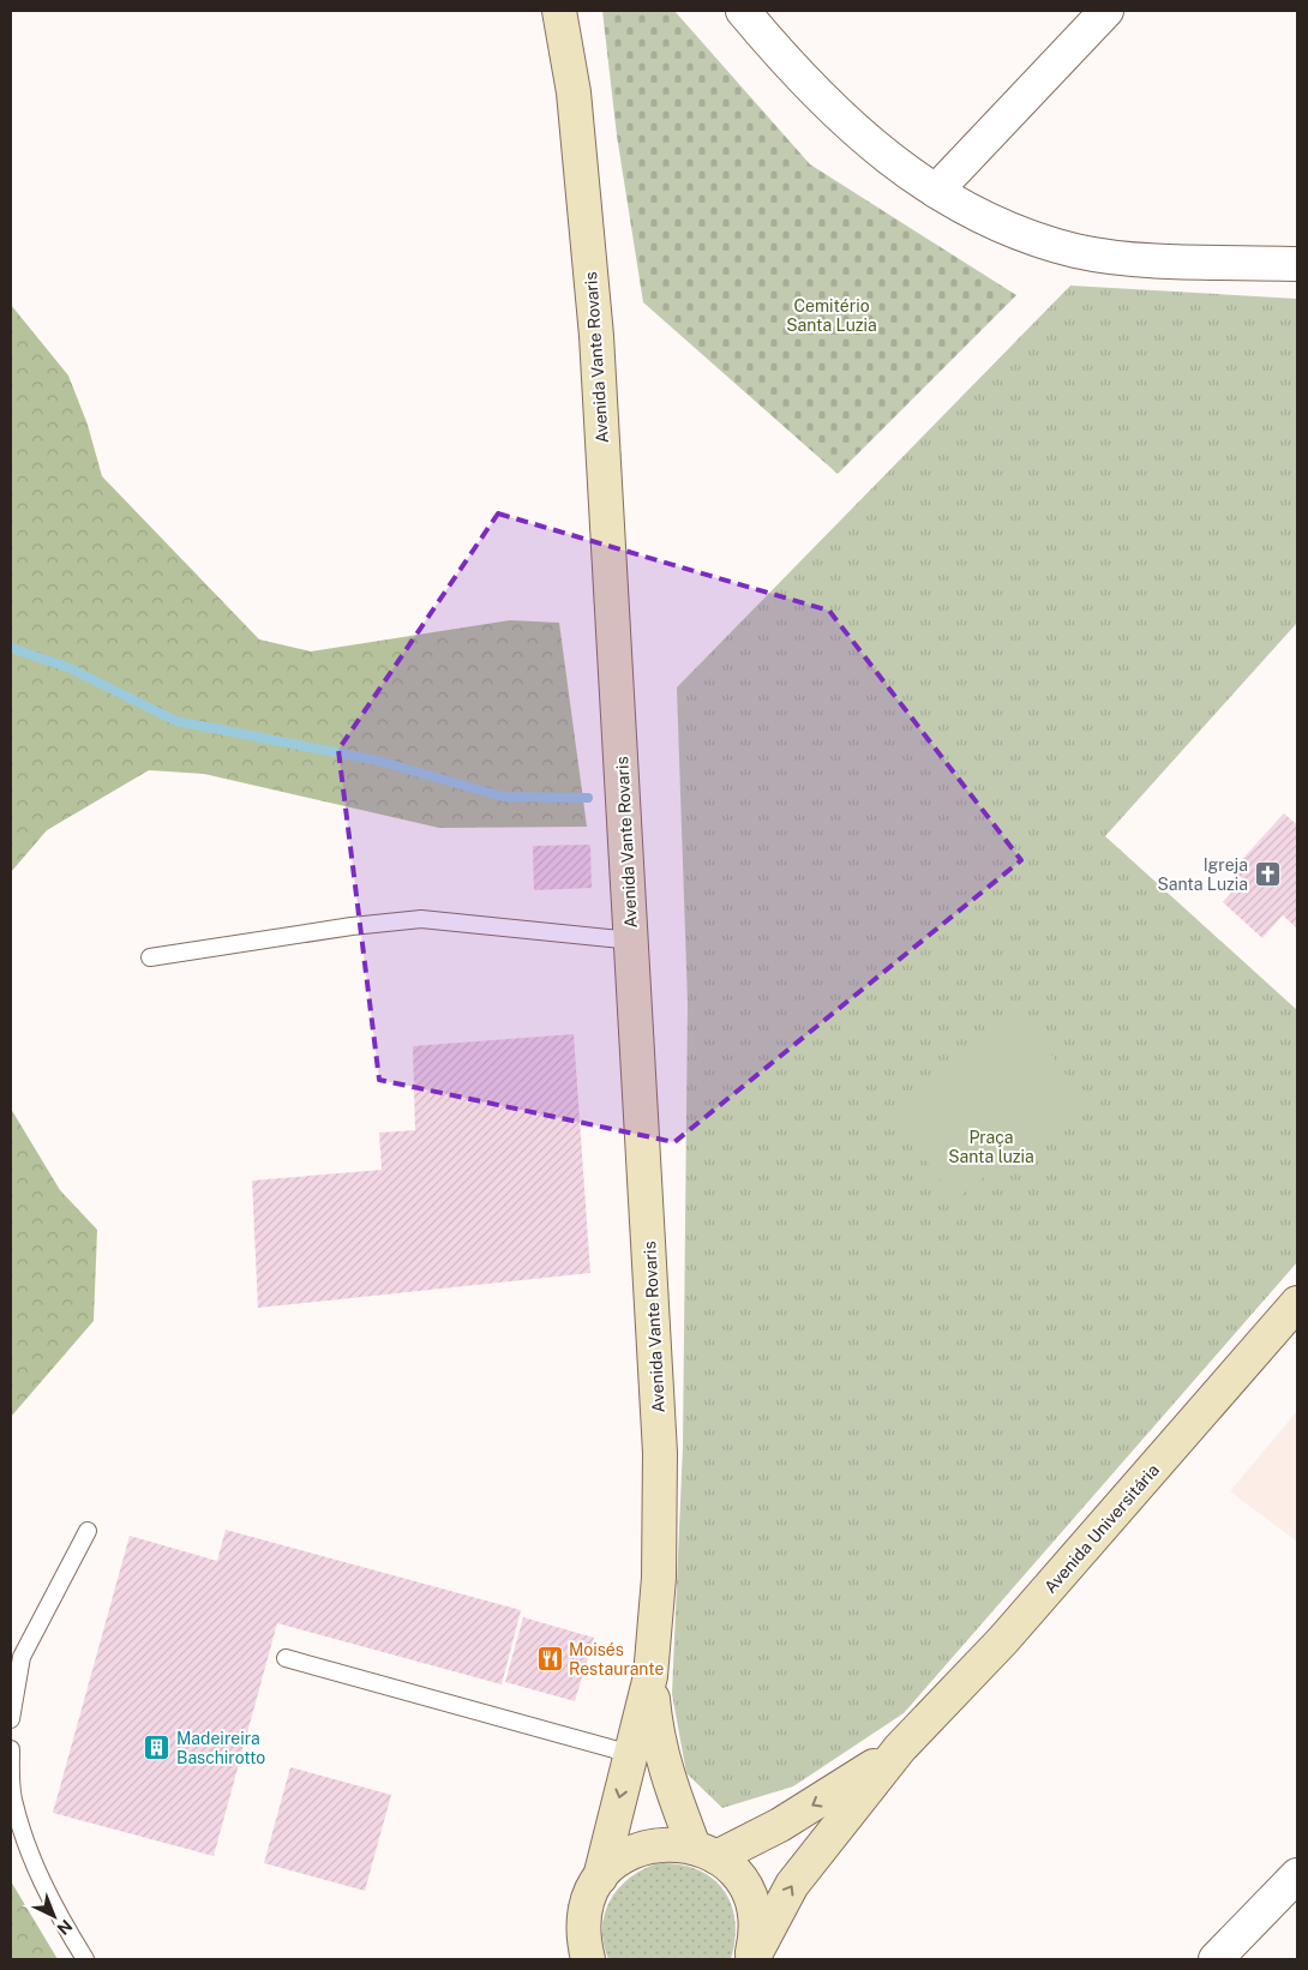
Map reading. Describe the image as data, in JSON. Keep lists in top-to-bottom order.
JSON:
{
  "streets": {
    "main road": ["Avenida Vante Rovaris", "Avenida Universitária"]
  },
  "crossings": [
    ["Avenida Vante Rovaris", "Avenida Universitária"]
  ],
  "parks": ["Cemitério Santa Luzia", "Praça Santa luzia"],
  "places": {
    "church": ["Igreja Santa Luzia"],
    "restaurant": ["Moisés Restaurante"],
    "building": ["Madeireira Baschirotto"]
  },
  "north": "bottom right"
}
